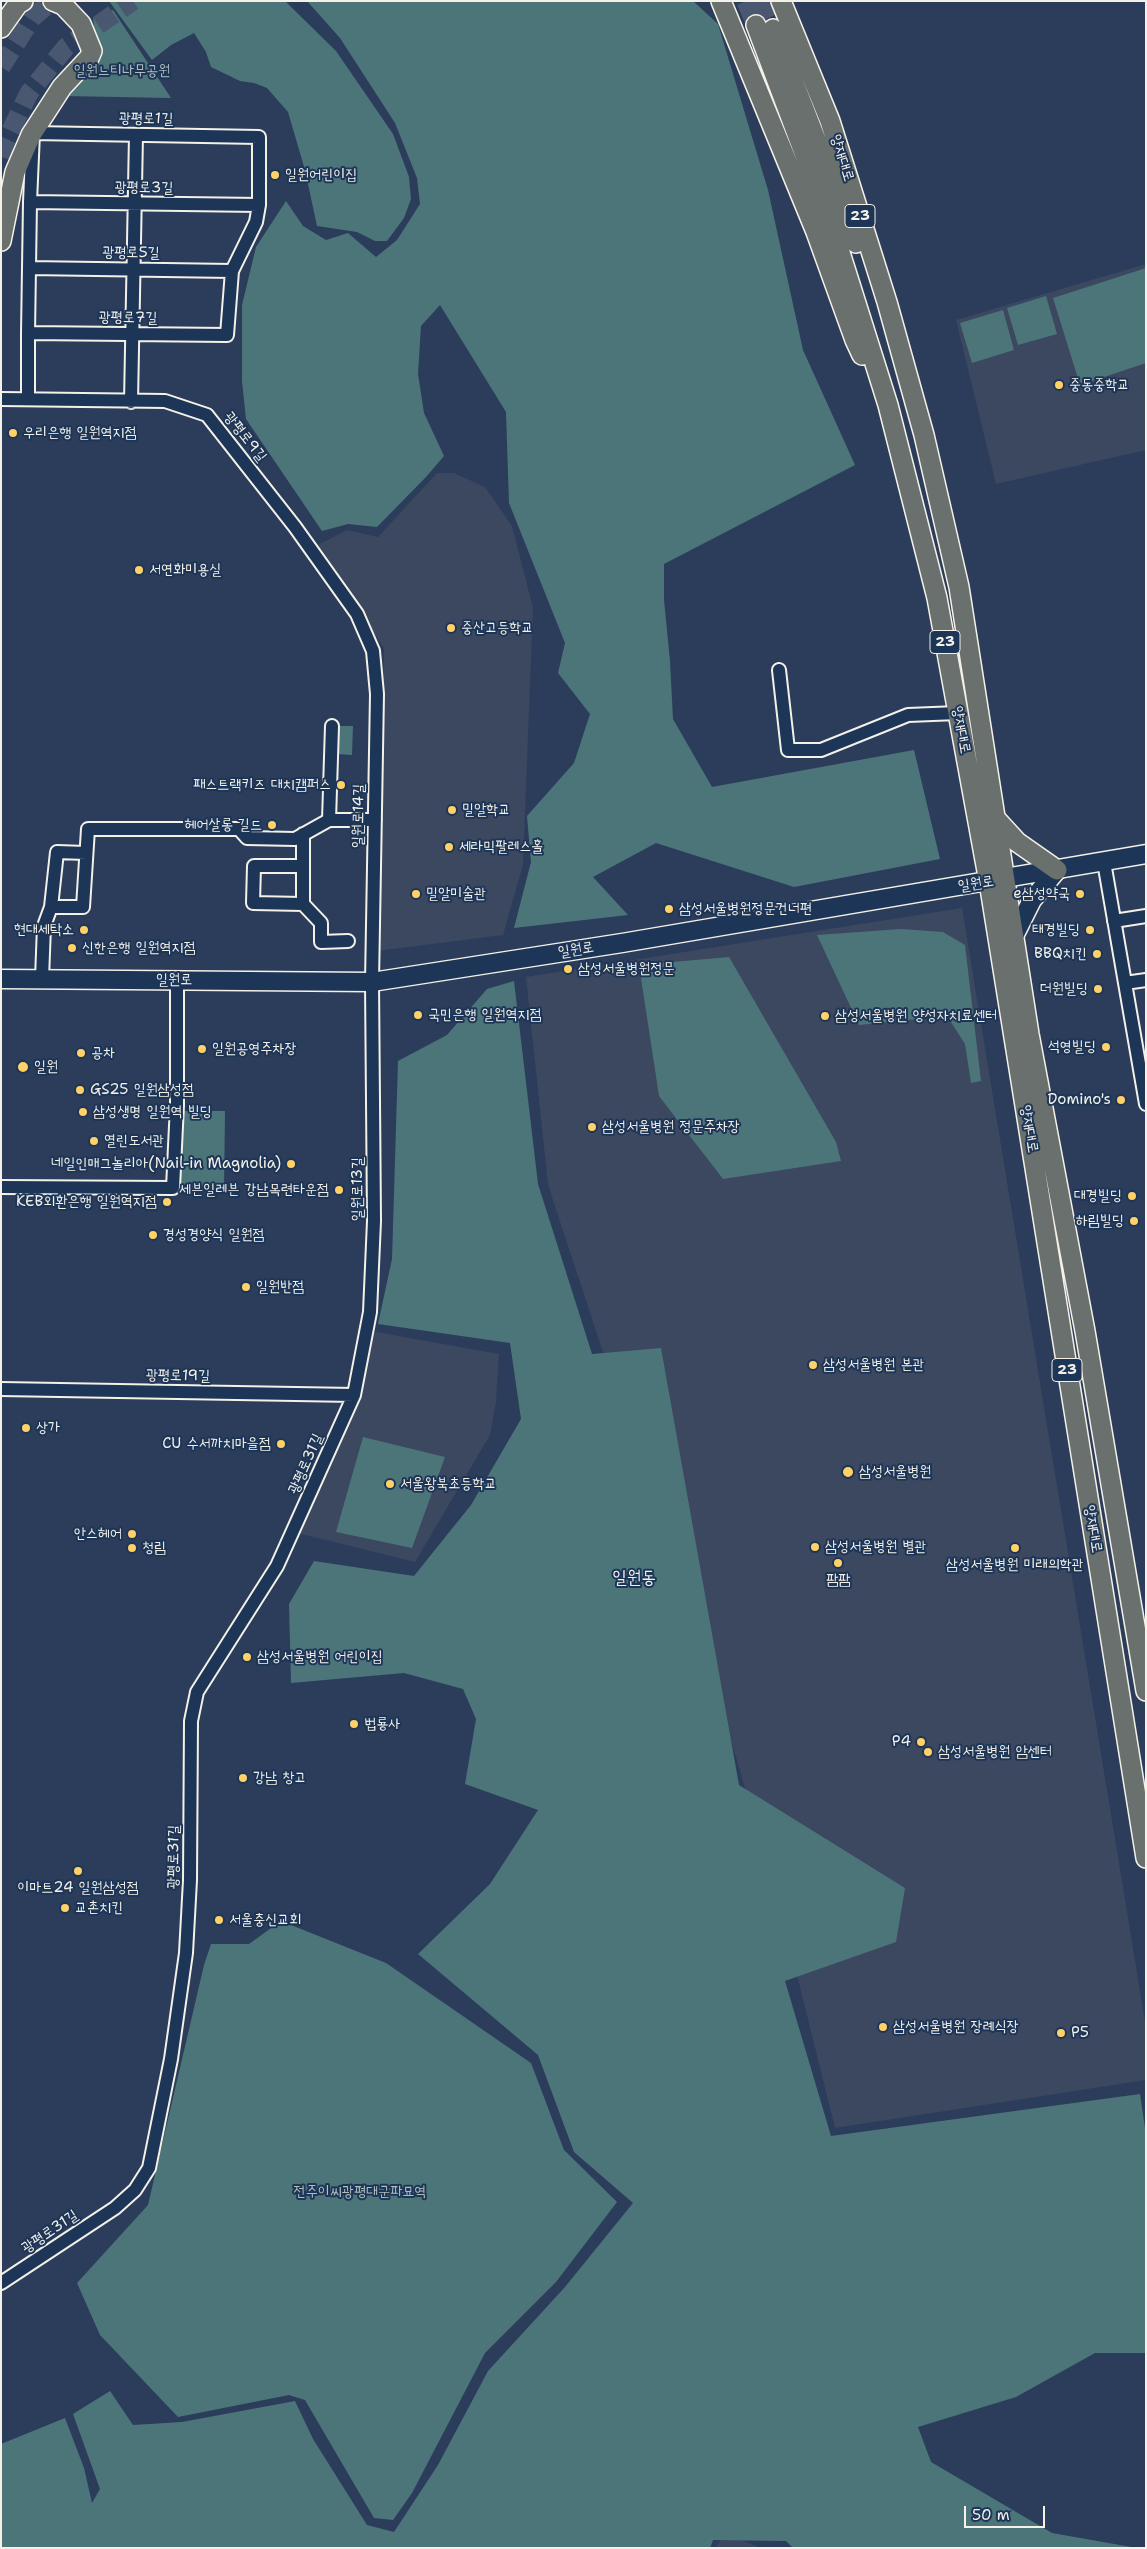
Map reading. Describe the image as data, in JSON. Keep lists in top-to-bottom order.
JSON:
{
  "streets": {
    "main road": ["양재대로", "23"],
    "street": [
      "광평로1길",
      "광평로3길",
      "광평로5길",
      "광평로7길",
      "광평로9길",
      "일원로14길",
      "일원로",
      "일원로13길",
      "광평로19길",
      "광평로31길"
    ]
  },
  "crossings": [
    ["광평로1길", "광평로3길"],
    ["양재대로", "일원로"],
    ["광평로5길", "광평로7길"],
    ["광평로9길", "일원로14길"],
    ["일원로14길", "일원로"],
    ["일원로14길", "일원로13길"],
    ["일원로", "일원로13길"],
    ["일원로13길", "광평로19길"],
    ["일원로13길", "광평로31길"],
    ["광평로19길", "광평로31길"]
  ],
  "districts": ["일원동"],
  "parks": ["일원느티나무공원", "전주이씨광평대군파묘역"],
  "places": [
    "일원어린이집",
    "중동중학교",
    "우리은행 일원역지점",
    "서연화미용실",
    "중산고등학교",
    "패스트랙키즈 대치캠퍼스",
    "밀알학교",
    "헤어살롱 길드",
    "세라믹팔레스홀",
    "밀알미술관",
    "e삼성약국",
    "삼성서울병원정문건너편",
    "현대세탁소",
    "태경빌딩",
    "신한은행 일원역지점",
    "BBQ치킨",
    "삼성서울병원정문",
    "더원빌딩",
    "국민은행 일원역지점",
    "삼성서울병원 양성자치료센터",
    "석영빌딩",
    "일원공영주차장",
    "공차",
    "일원",
    "GS25 일원삼성점",
    "Domino's",
    "삼성생명 일원역 빌딩",
    "삼성서울병원 정문주차장",
    "열린도서관",
    "네일인매그놀리아(Nail-in Magnolia)",
    "세븐일레븐 강남목련타운점",
    "대경빌딩",
    "KEB외환은행 일원역지점",
    "하림빌딩",
    "경성경양식 일원점",
    "일원반점",
    "삼성서울병원 본관",
    "상가",
    "CU 수서까치마을점",
    "삼성서울병원",
    "서울왕북초등학교",
    "안스헤어",
    "삼성서울병원 별관",
    "청림",
    "삼성서울병원 미래의학관",
    "팜팜",
    "삼성서울병원 어린이집",
    "법룡사",
    "P4",
    "삼성서울병원 암센터",
    "강남 창고",
    "이마트24 일원삼성점",
    "교촌치킨",
    "서울충신교회",
    "삼성서울병원 장례식장",
    "P5"
  ],
  "scale_bar": "50 m"
}
